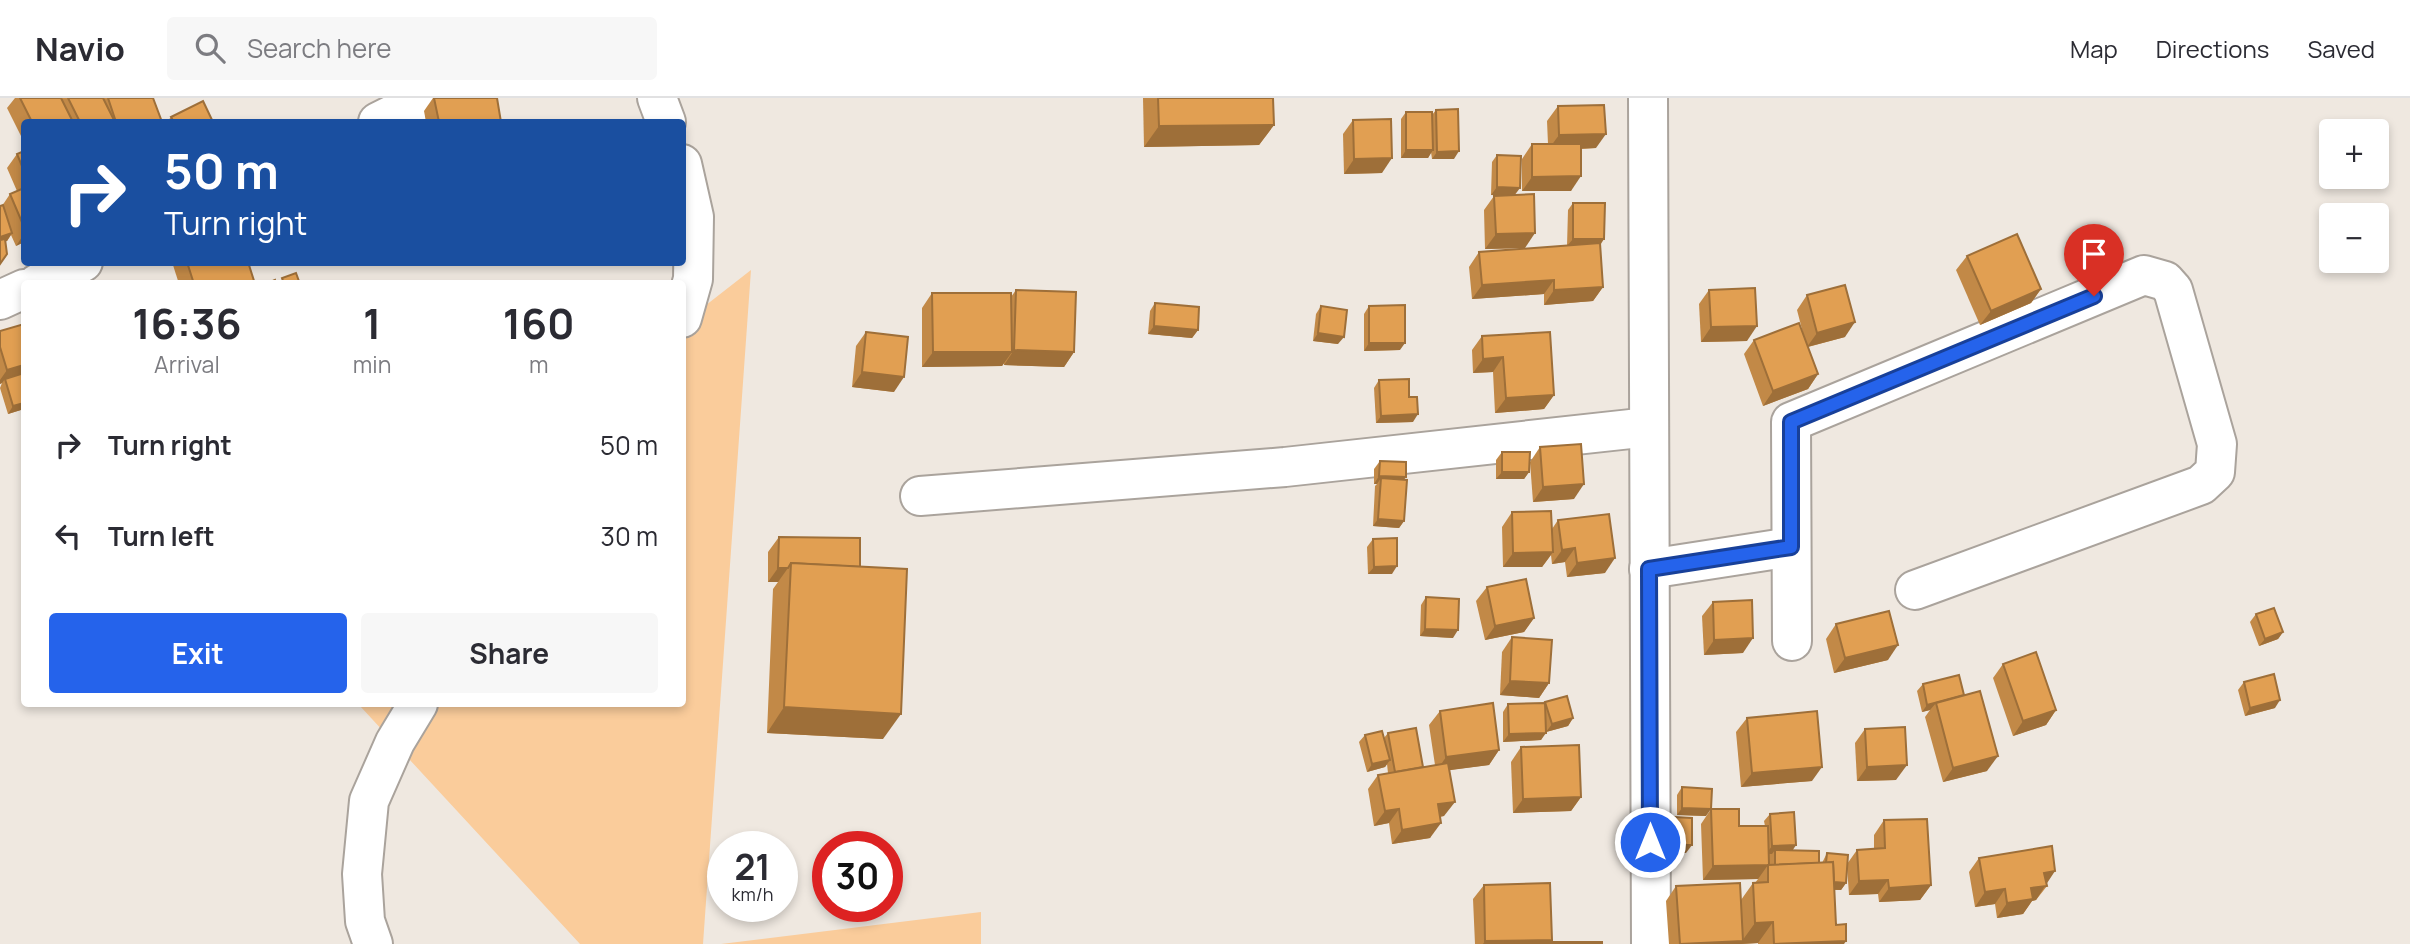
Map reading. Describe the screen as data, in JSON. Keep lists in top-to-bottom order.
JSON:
{
  "page": {
    "header": "Navio",
    "search": "Search here",
    "nav": ["Map", "Directions", "Saved"],
    "map_buttons": ["+", "−"],
    "turn": ["50 m", "Turn right"],
    "eta": [
      "16:36",
      "Arrival",
      "1",
      "min",
      "160",
      "m"
    ],
    "list": [
      {
        "name": "Turn right",
        "value": "50 m"
      },
      {
        "name": "Turn left",
        "value": "30 m"
      }
    ],
    "buttons": ["Exit", "Share"],
    "speed": "21 km/h",
    "limit": "30"
  }
}
